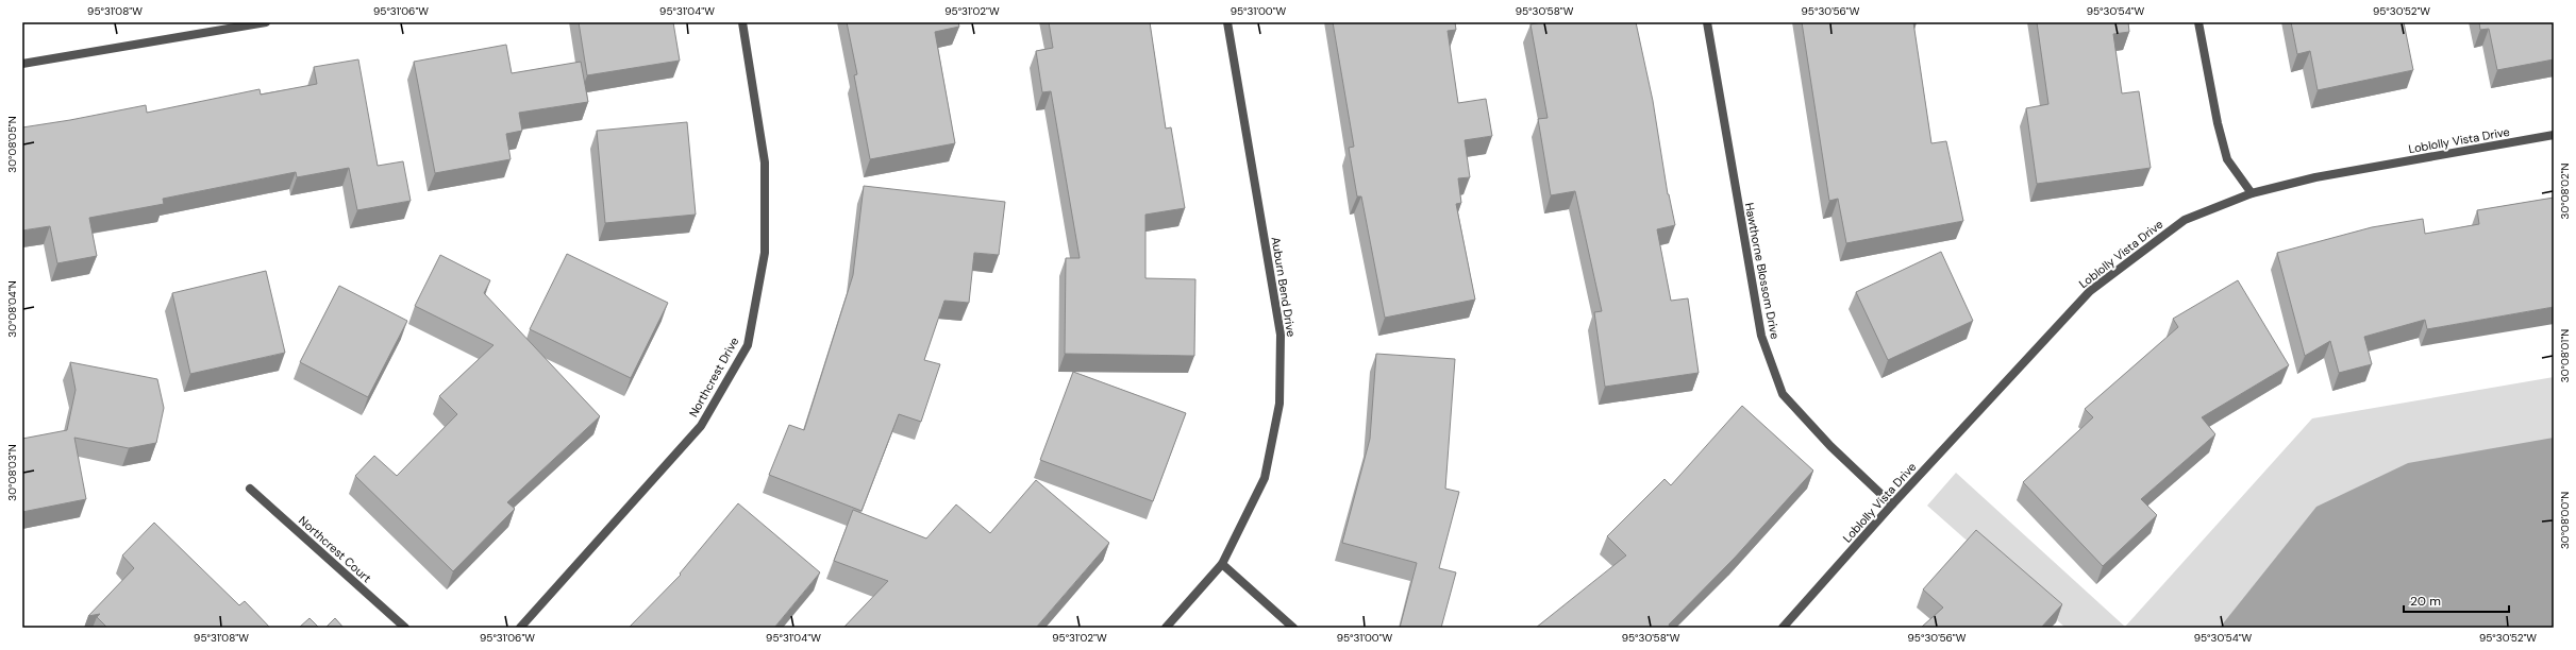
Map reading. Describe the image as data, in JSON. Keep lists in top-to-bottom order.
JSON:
{
  "streets": {
    "street": [
      "Loblolly Vista Drive",
      "Hawthorne Blossom Drive",
      "Auburn Bend Drive",
      "Northcrest Drive",
      "Northcrest Court"
    ]
  },
  "crossings": [
    ["Loblolly Vista Drive", "Hawthorne Blossom Drive"]
  ],
  "scale_bar": "20 m",
  "coordinates": [
    "95°31'08\"W",
    "95°31'06\"W",
    "95°31'04\"W",
    "95°31'02\"W",
    "95°31'00\"W",
    "95°30'58\"W",
    "95°30'56\"W",
    "95°30'54\"W",
    "95°30'52\"W",
    "30°08'05\"N",
    "30°08'02\"N",
    "30°08'04\"N",
    "30°08'01\"N",
    "30°08'03\"N",
    "30°08'00\"N"
  ]
}
